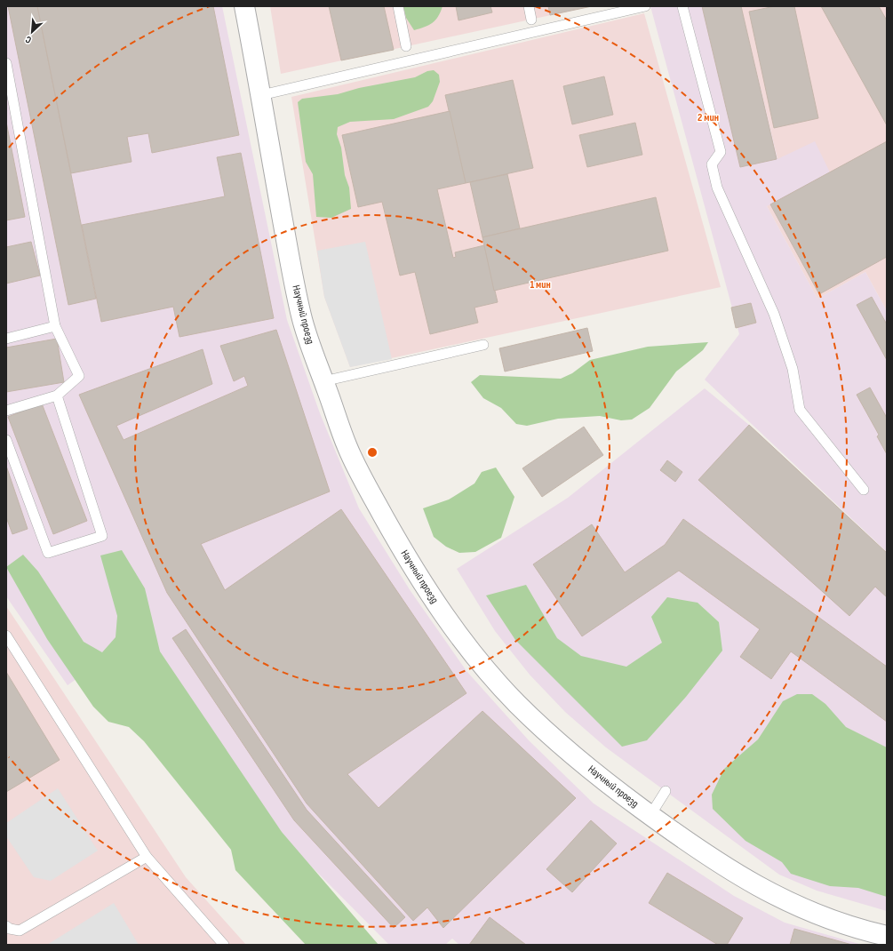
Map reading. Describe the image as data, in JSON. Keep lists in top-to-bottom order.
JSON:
{
  "streets": {
    "street": ["Научный проезд"]
  },
  "north": "bottom left",
  "rings": ["2 мин", "1 мин"]
}
